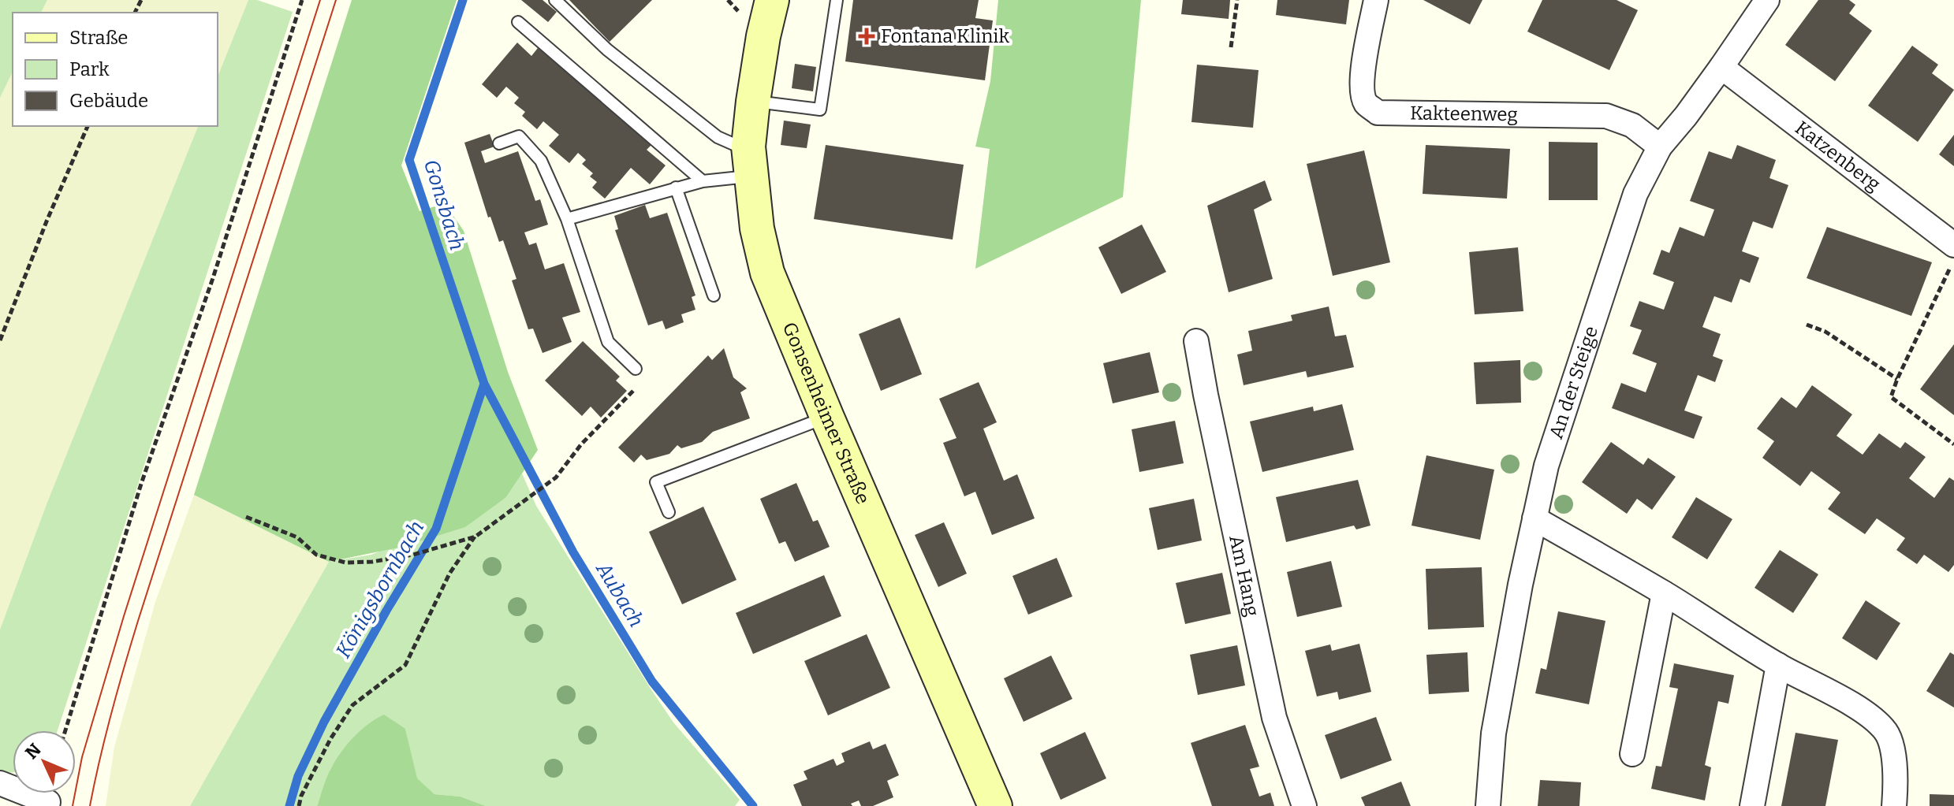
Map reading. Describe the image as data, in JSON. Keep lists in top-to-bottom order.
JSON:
{
  "streets": {
    "main road": ["Gonsenheimer Straße"],
    "street": [
      "Kakteenweg",
      "Katzenberg",
      "An der Steige",
      "Am Hang"
    ]
  },
  "crossings": [
    ["Kakteenweg", "An der Steige"],
    ["Katzenberg", "An der Steige"]
  ],
  "water": ["Gonsbach", "Königsbornbach", "Aubach"],
  "places": {
    "health": ["Fontana Klinik"]
  },
  "legend": ["Straße", "Park", "Gebäude"],
  "north": "top left"
}
